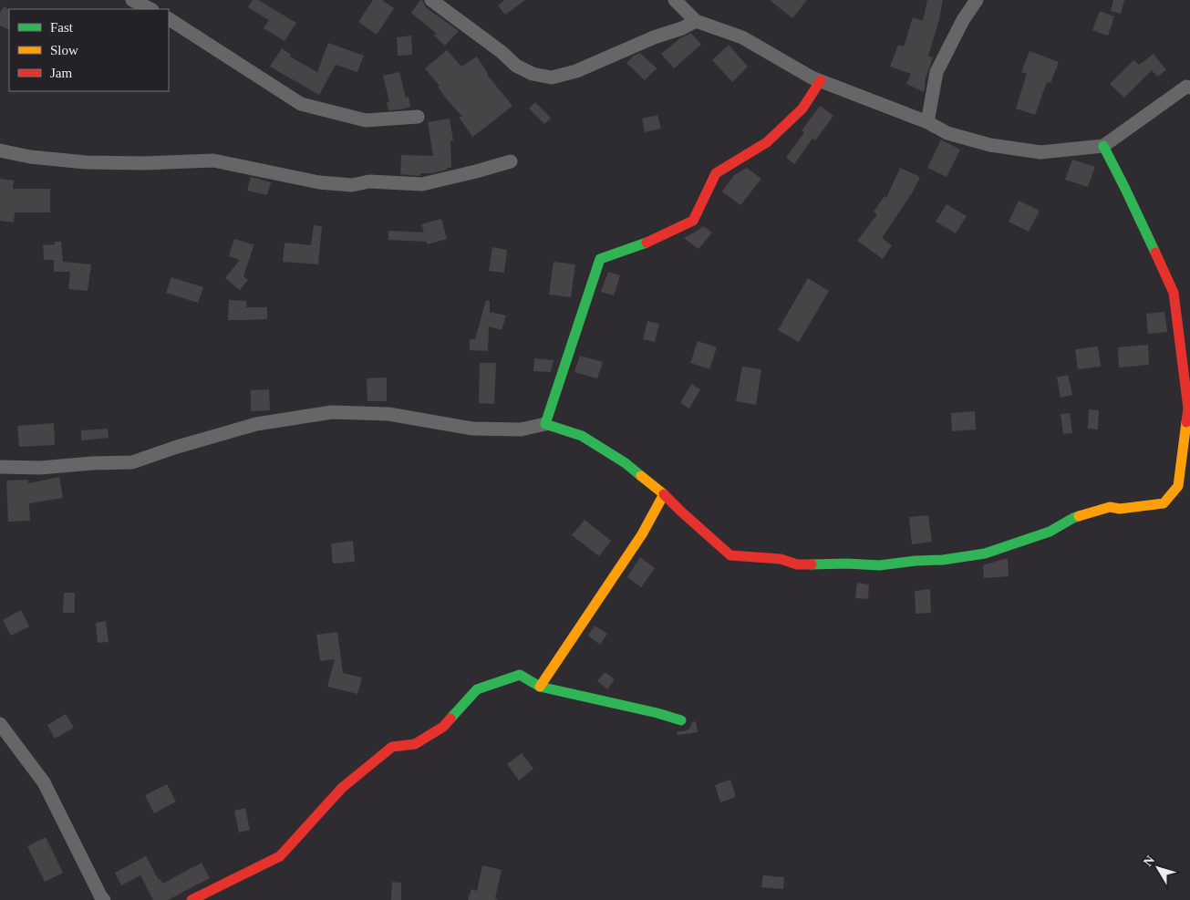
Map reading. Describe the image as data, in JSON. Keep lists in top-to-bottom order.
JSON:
{
  "legend": ["Fast", "Slow", "Jam"],
  "north": "top left"
}
